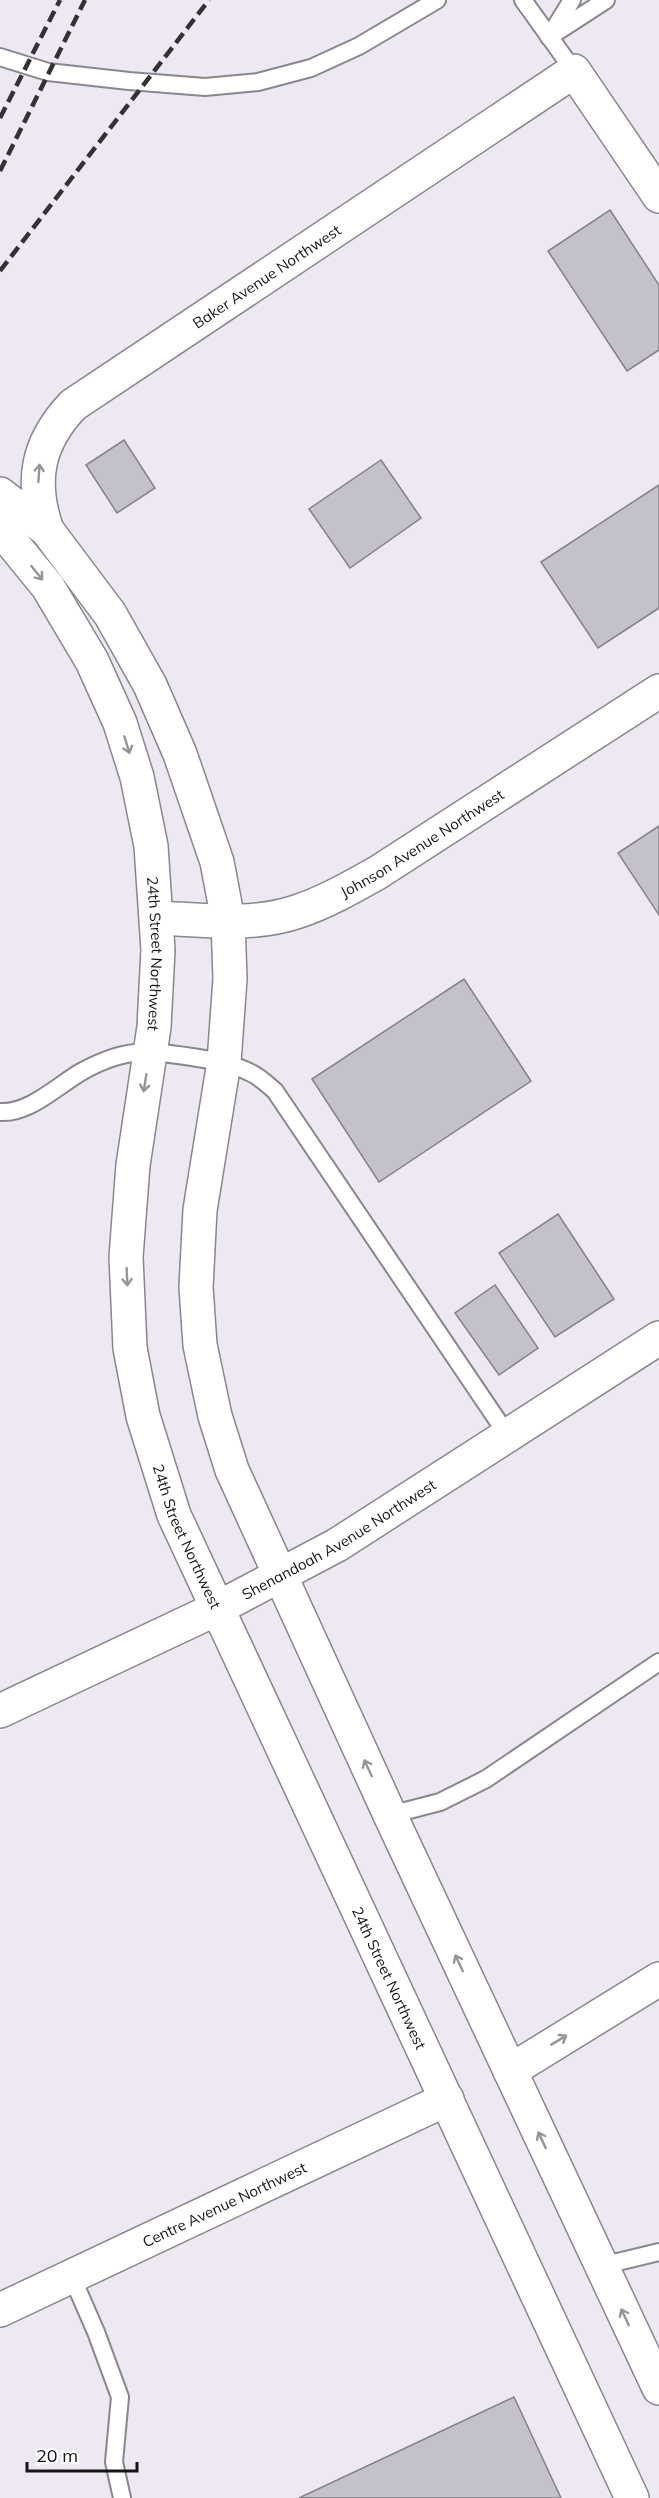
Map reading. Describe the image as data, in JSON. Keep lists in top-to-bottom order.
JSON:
{
  "streets": {
    "main road": [
      "Baker Avenue Northwest",
      "Johnson Avenue Northwest",
      "24th Street Northwest",
      "Shenandoah Avenue Northwest",
      "Centre Avenue Northwest"
    ]
  },
  "crossings": [
    ["Johnson Avenue Northwest", "24th Street Northwest"],
    ["24th Street Northwest", "Shenandoah Avenue Northwest"],
    ["24th Street Northwest", "Centre Avenue Northwest"]
  ],
  "one_way": ["Baker Avenue Northwest"],
  "scale_bar": "20 m"
}
